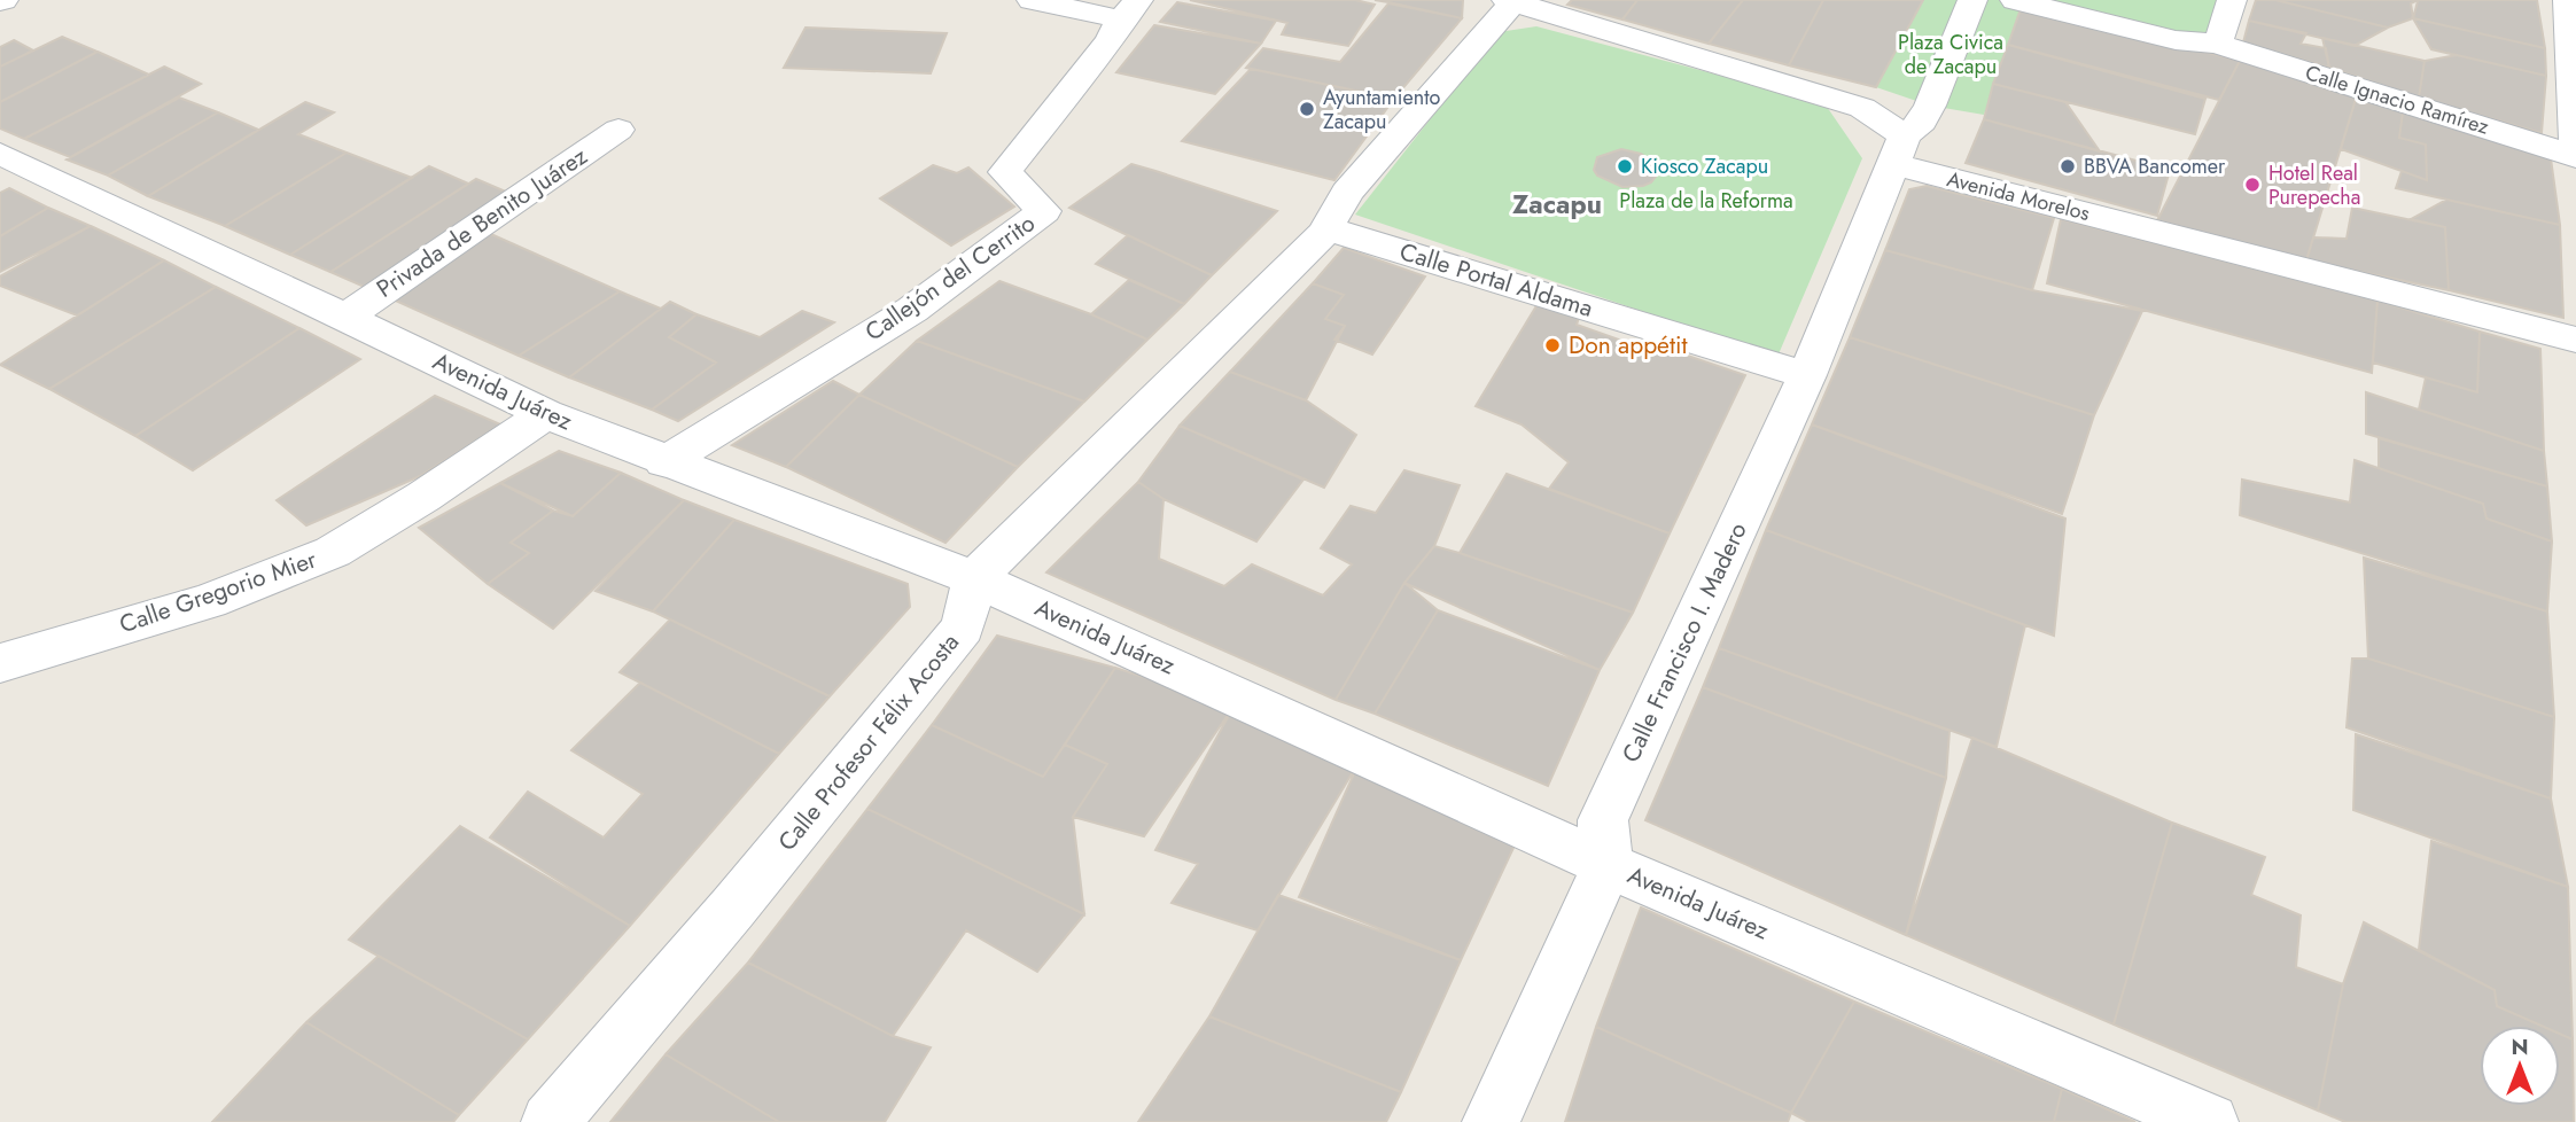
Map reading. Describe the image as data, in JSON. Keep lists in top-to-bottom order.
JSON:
{
  "streets": {
    "street": [
      "Calle Ignacio Ramírez",
      "Avenida Morelos",
      "Privada de Benito Juárez",
      "Callejón del Cerrito",
      "Calle Portal Aldama",
      "Avenida Juárez",
      "Calle Gregorio Mier",
      "Calle Francisco I. Madero",
      "Calle Profesor Félix Acosta"
    ]
  },
  "crossings": [
    ["Avenida Morelos", "Calle Francisco I. Madero"],
    ["Privada de Benito Juárez", "Avenida Juárez"],
    ["Callejón del Cerrito", "Avenida Juárez"],
    ["Calle Portal Aldama", "Calle Francisco I. Madero"],
    ["Avenida Juárez", "Calle Gregorio Mier"],
    ["Avenida Juárez", "Calle Francisco I. Madero"],
    ["Avenida Juárez", "Calle Profesor Félix Acosta"]
  ],
  "districts": ["Zacapu"],
  "parks": ["Plaza Civica de Zacapu", "Plaza de la Reforma"],
  "places": [
    "Ayuntamiento Zacapu",
    "Kiosco Zacapu",
    "BBVA Bancomer",
    "Hotel Real Purepecha",
    "Don appétit"
  ],
  "north": "top"
}
